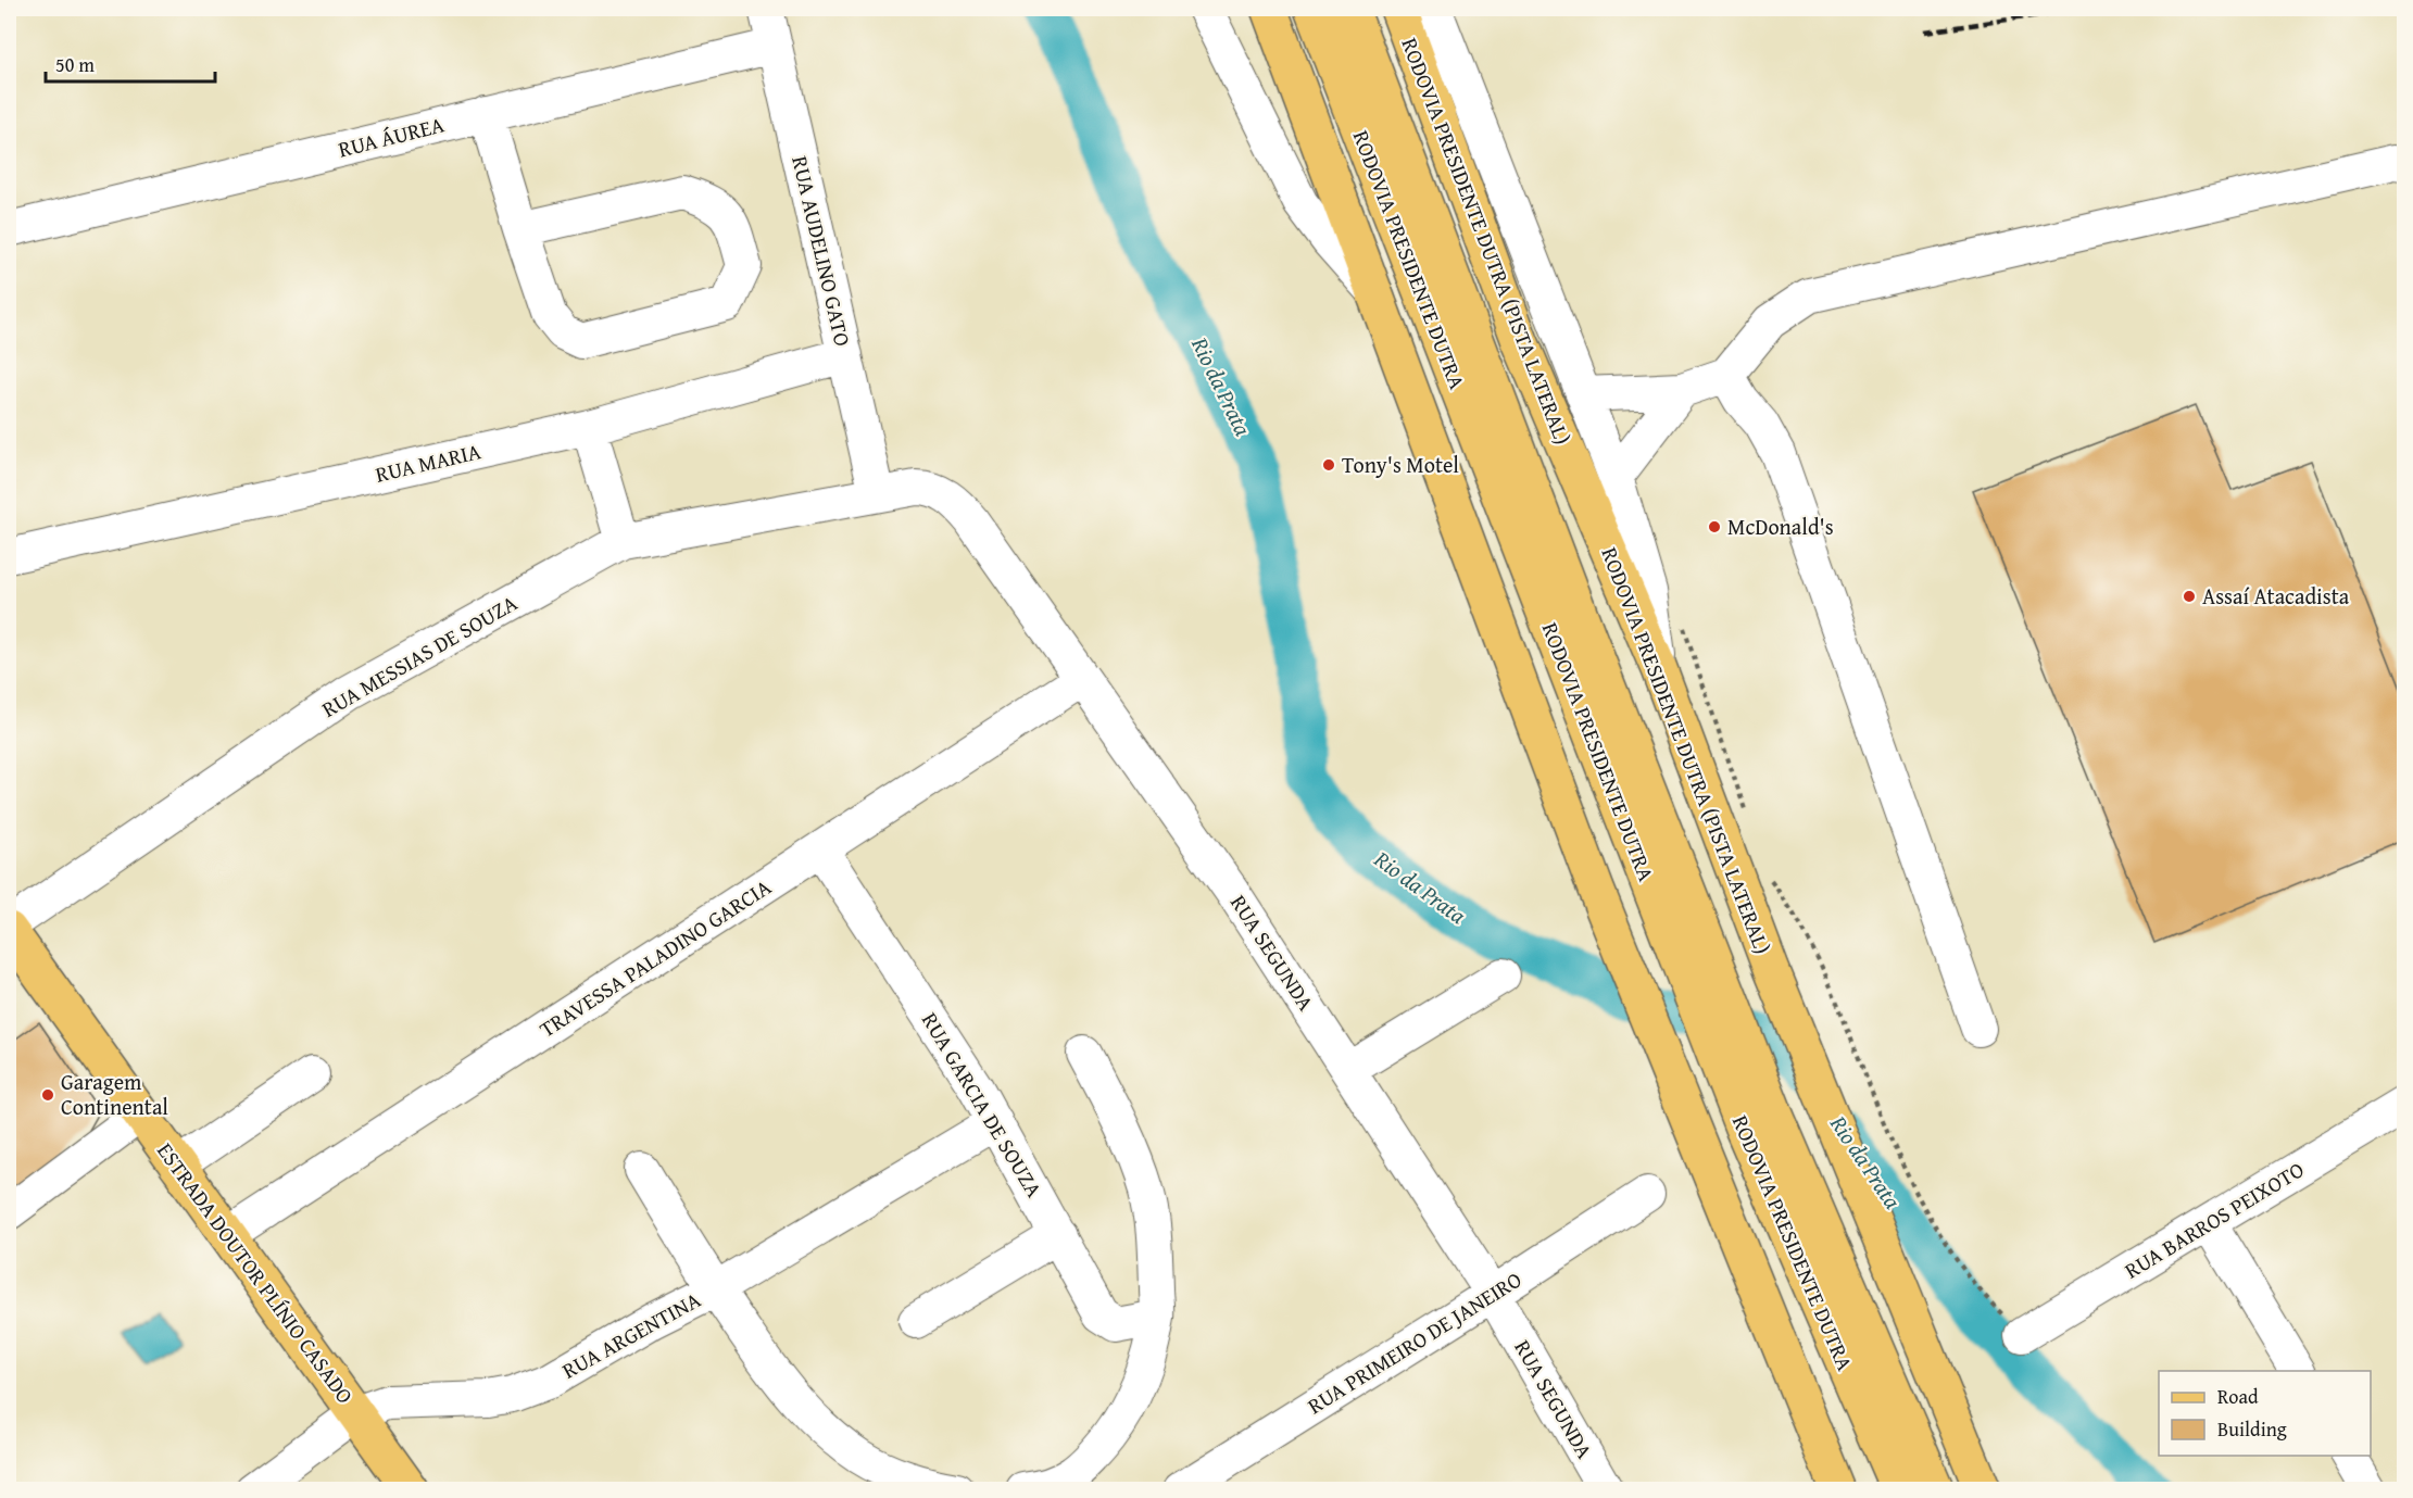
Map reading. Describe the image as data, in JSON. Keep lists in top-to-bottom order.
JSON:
{
  "streets": {
    "main road": ["RODOVIA PRESIDENTE DUTRA (PISTA LATERAL)", "RODOVIA PRESIDENTE DUTRA", "ESTRADA DOUTOR PLÍNIO CASADO"],
    "street": [
      "RUA ÁUREA",
      "RUA AUDELINO GATO",
      "RUA MARIA",
      "RUA MESSIAS DE SOUZA",
      "RUA SEGUNDA",
      "TRAVESSA PALADINO GARCIA",
      "RUA GARCIA DE SOUZA",
      "RUA BARROS PEIXOTO",
      "RUA ARGENTINA",
      "RUA PRIMEIRO DE JANEIRO"
    ]
  },
  "crossings": [
    ["RUA ÁUREA", "RUA AUDELINO GATO"],
    ["RUA AUDELINO GATO", "RUA MARIA"],
    ["RUA AUDELINO GATO", "RUA MESSIAS DE SOUZA"],
    ["RUA AUDELINO GATO", "RUA SEGUNDA"],
    ["RUA MESSIAS DE SOUZA", "RUA SEGUNDA"],
    ["RUA MESSIAS DE SOUZA", "ESTRADA DOUTOR PLÍNIO CASADO"],
    ["RUA SEGUNDA", "TRAVESSA PALADINO GARCIA"],
    ["RUA SEGUNDA", "RUA PRIMEIRO DE JANEIRO"],
    ["TRAVESSA PALADINO GARCIA", "RUA GARCIA DE SOUZA"],
    ["TRAVESSA PALADINO GARCIA", "ESTRADA DOUTOR PLÍNIO CASADO"],
    ["RUA GARCIA DE SOUZA", "RUA ARGENTINA"],
    ["ESTRADA DOUTOR PLÍNIO CASADO", "RUA ARGENTINA"]
  ],
  "water": ["Rio da Prata"],
  "places": [
    "Tony's Motel",
    "McDonald's",
    "Assaí Atacadista",
    "Garagem Continental"
  ],
  "legend": ["Road", "Building"],
  "scale_bar": "50 m"
}
